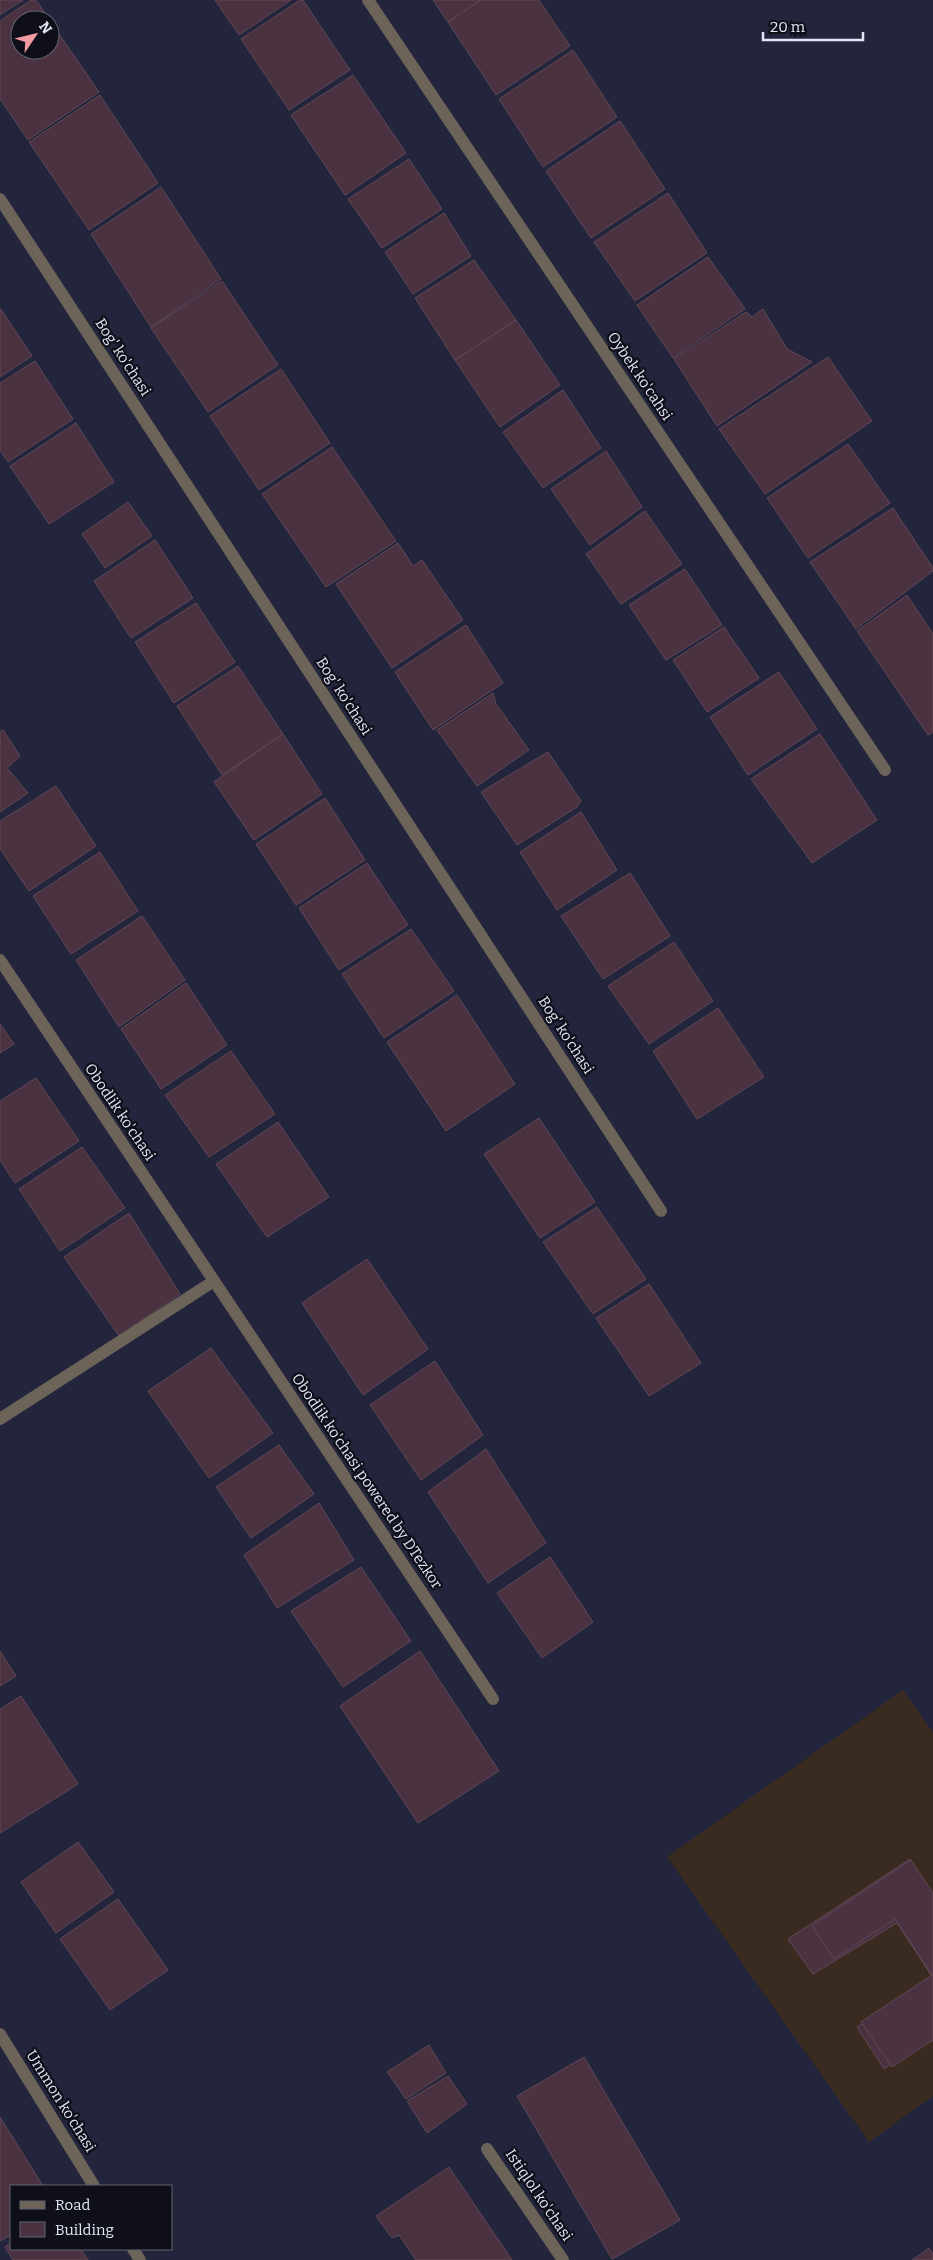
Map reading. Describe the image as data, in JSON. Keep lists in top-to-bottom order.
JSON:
{
  "streets": {
    "street": [
      "Bog' ko'chasi",
      "Oybek ko'cahsi",
      "Obodlik ko'chasi",
      "Obodlik ko'chasi powered by DTezkor",
      "Ummon ko'chasi",
      "Istiqlol ko'chasi"
    ]
  },
  "crossings": [
    ["Obodlik ko'chasi", "Obodlik ko'chasi powered by DTezkor"]
  ],
  "legend": ["Road", "Building"],
  "scale_bar": "20 m",
  "north": "top right"
}
